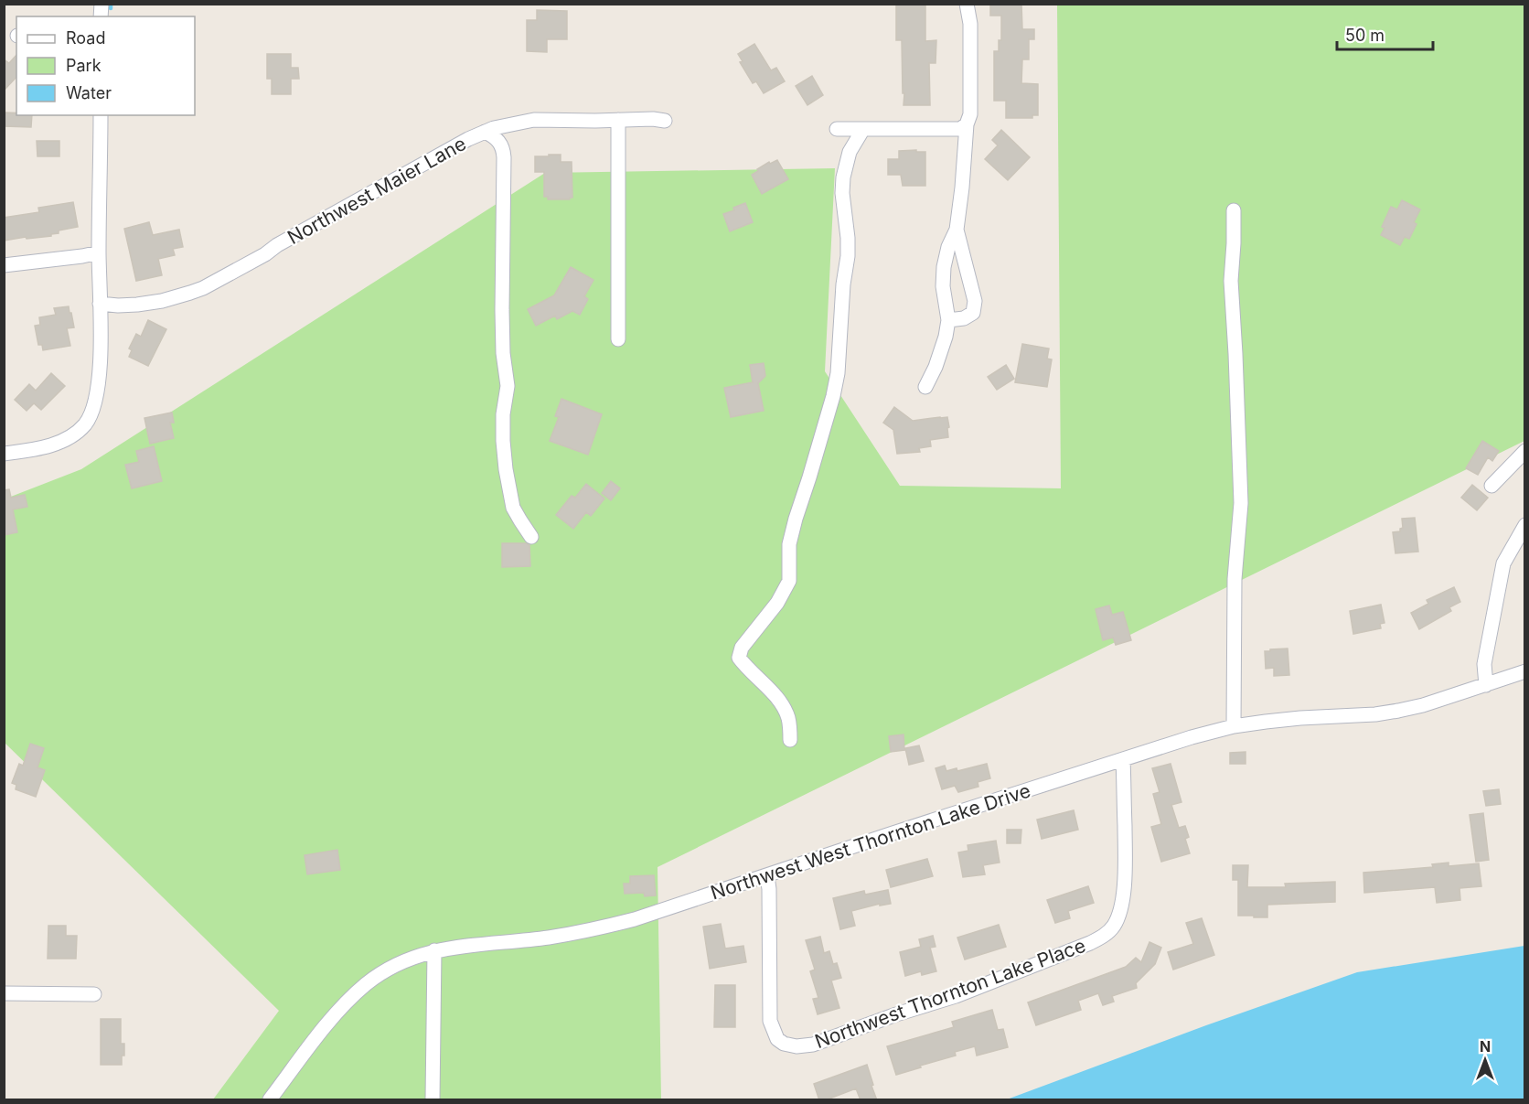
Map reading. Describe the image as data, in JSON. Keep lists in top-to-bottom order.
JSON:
{
  "streets": {
    "street": ["Northwest Maier Lane", "Northwest West Thornton Lake Drive", "Northwest Thornton Lake Place"]
  },
  "crossings": [
    ["Northwest West Thornton Lake Drive", "Northwest Thornton Lake Place"]
  ],
  "legend": ["Road", "Park", "Water"],
  "scale_bar": "50 m",
  "north": "top"
}
